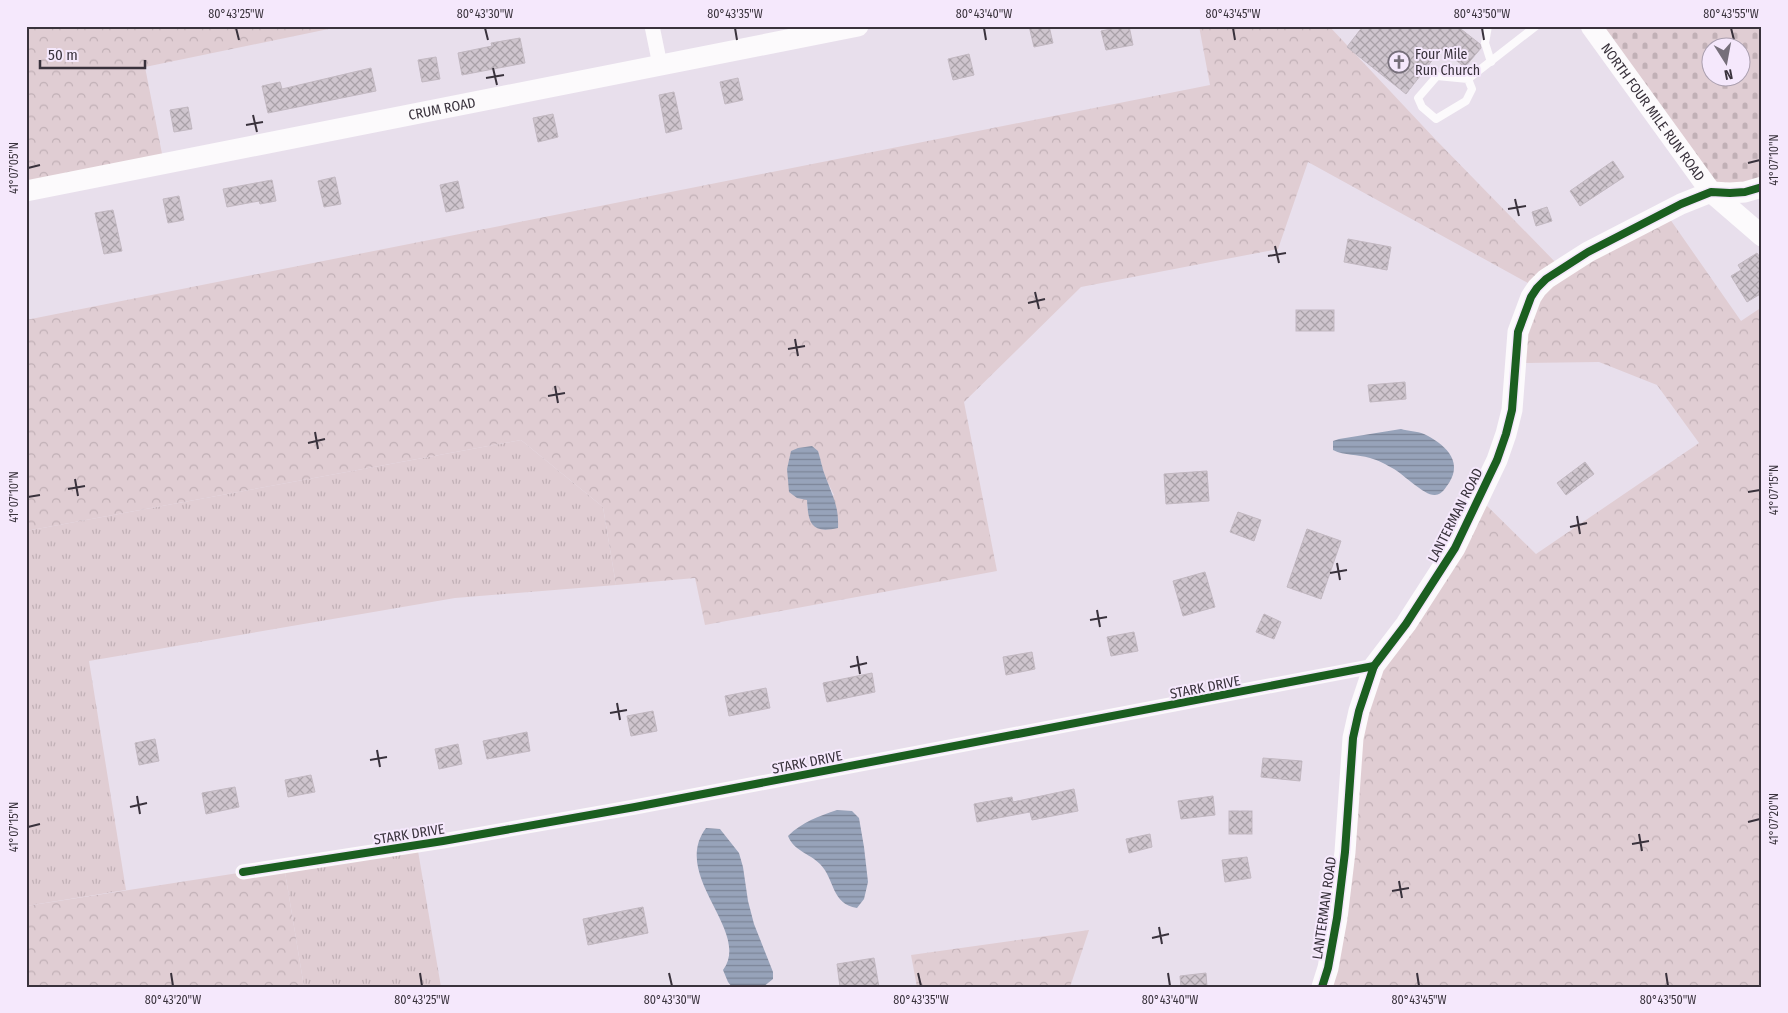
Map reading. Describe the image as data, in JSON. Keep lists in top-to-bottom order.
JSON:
{
  "streets": {
    "street": [
      "CRUM ROAD",
      "NORTH FOUR MILE RUN ROAD",
      "LANTERMAN ROAD",
      "STARK DRIVE"
    ]
  },
  "crossings": [
    ["NORTH FOUR MILE RUN ROAD", "LANTERMAN ROAD"],
    ["LANTERMAN ROAD", "STARK DRIVE"]
  ],
  "places": {
    "church": ["Four Mile Run Church"]
  },
  "scale_bar": "50 m",
  "north": "bottom",
  "coordinates": [
    "80°43'25\"W",
    "80°43'30\"W",
    "80°43'35\"W",
    "80°43'40\"W",
    "80°43'45\"W",
    "80°43'50\"W",
    "80°43'55\"W",
    "41°07'10\"N",
    "41°07'05\"N",
    "41°07'15\"N",
    "41°07'20\"N",
    "80°43'20\"W"
  ]
}
